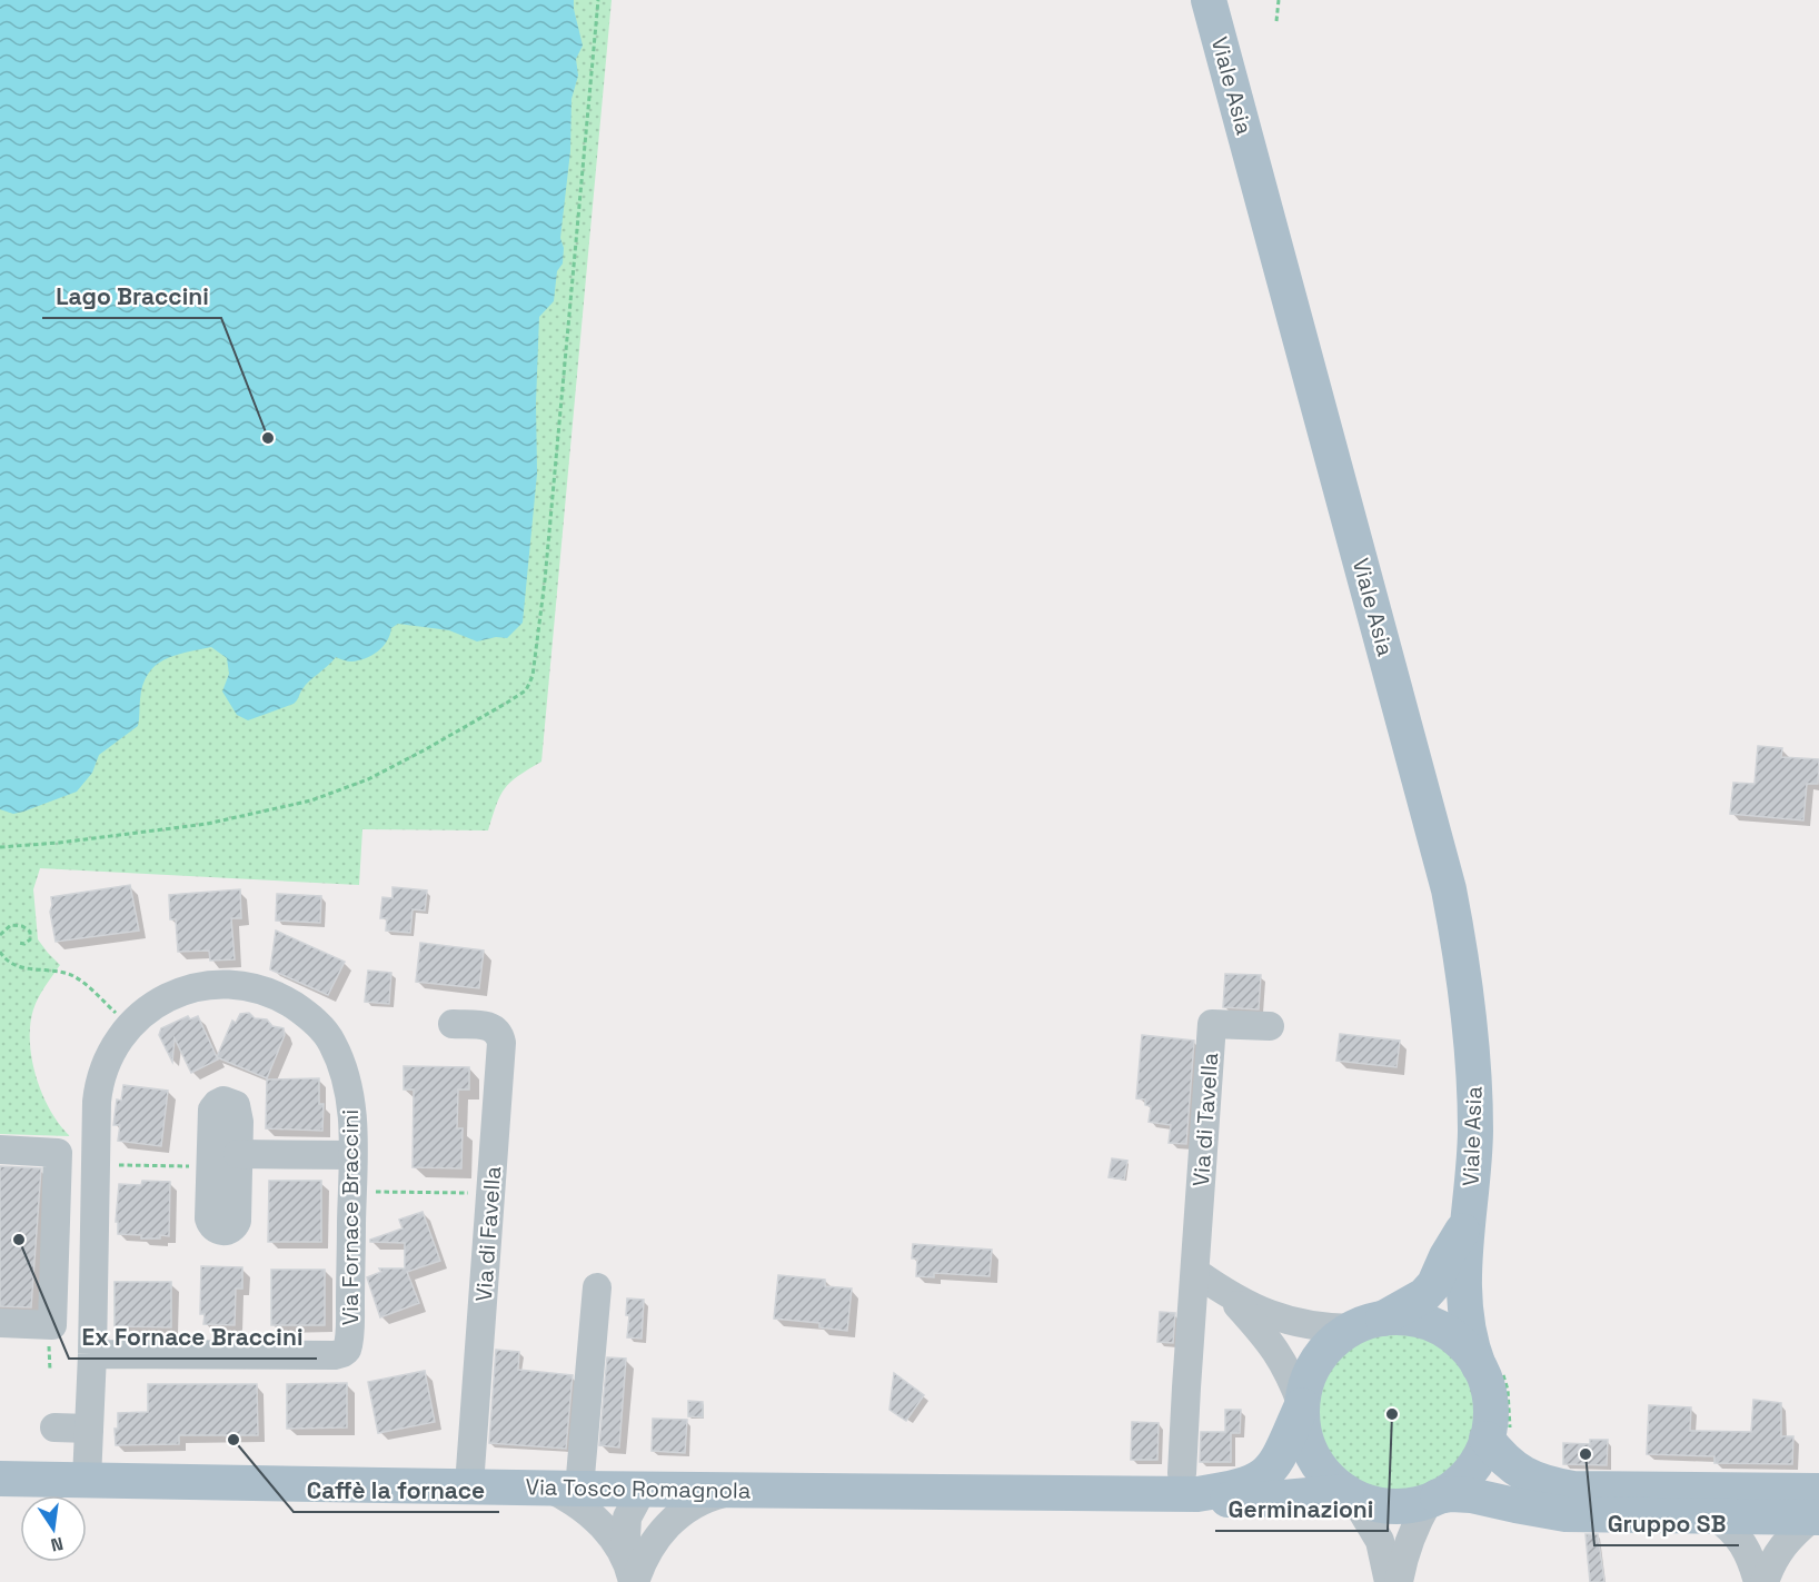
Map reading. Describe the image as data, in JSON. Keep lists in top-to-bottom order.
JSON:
{
  "streets": {
    "main road": ["Viale Asia", "Via Tosco Romagnola"],
    "street": ["Via di Tavella", "Via Fornace Braccini", "Via di Favella"]
  },
  "crossings": [
    ["Viale Asia", "Via Tosco Romagnola"],
    ["Via di Tavella", "Via Tosco Romagnola"],
    ["Via Fornace Braccini", "Via Tosco Romagnola"],
    ["Via di Favella", "Via Tosco Romagnola"]
  ],
  "places": [
    "Lago Braccini",
    "Ex Fornace Braccini",
    "Germinazioni",
    "Caffè la fornace",
    "Gruppo SB"
  ],
  "north": "bottom"
}
